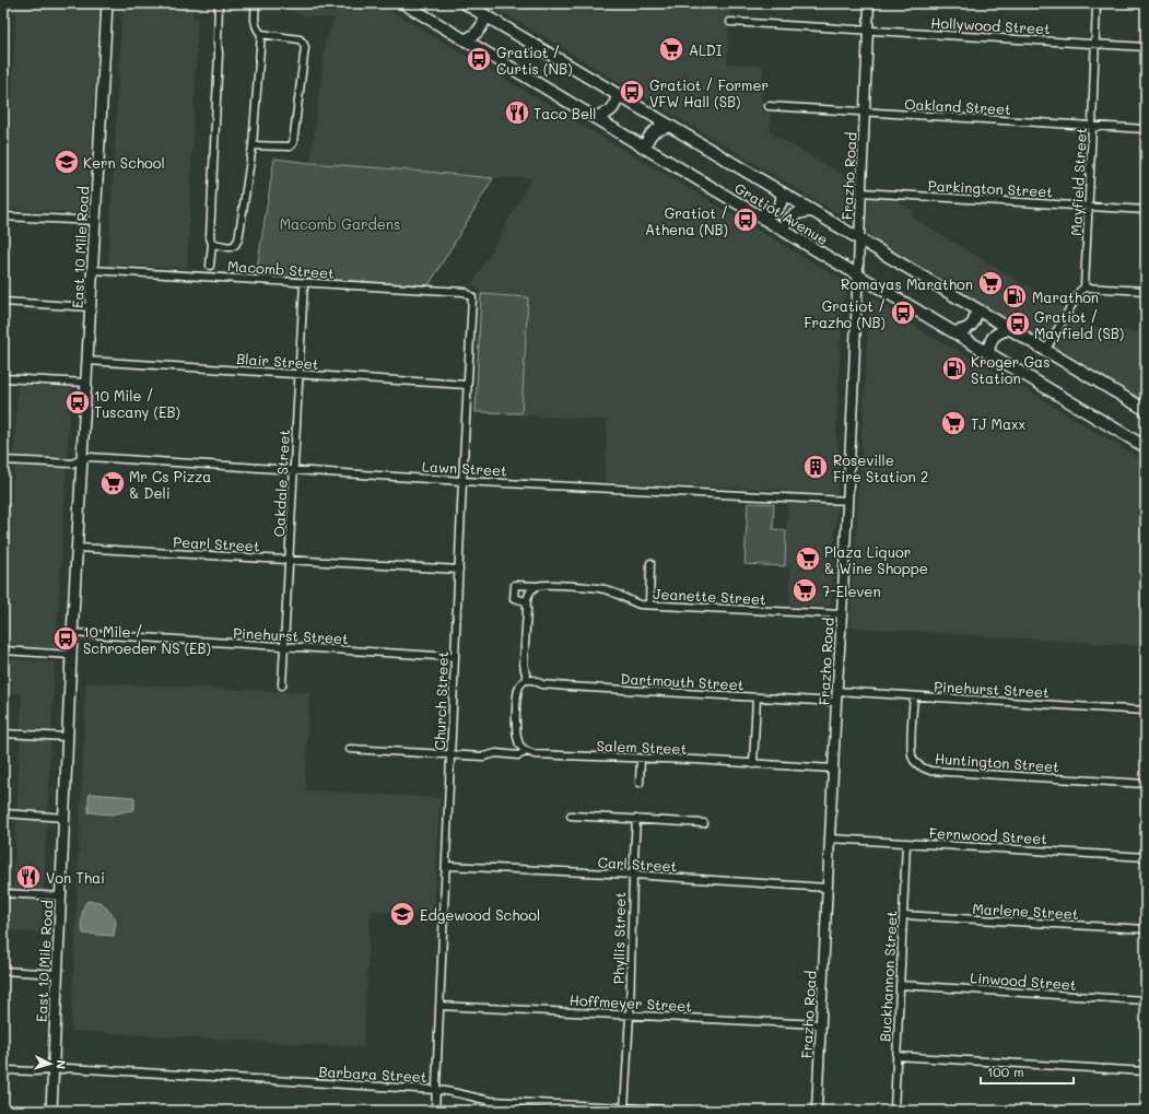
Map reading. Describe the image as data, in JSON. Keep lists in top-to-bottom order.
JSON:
{
  "streets": {
    "main road": ["Gratiot Avenue", "East 10 Mile Road"],
    "street": [
      "Hollywood Street",
      "Oakland Street",
      "Frazho Road",
      "Mayfield Street",
      "Parkington Street",
      "Macomb Street",
      "Blair Street",
      "Lawn Street",
      "Oakdale Street",
      "Pearl Street",
      "Jeanette Street",
      "Pinehurst Street",
      "Dartmouth Street",
      "Church Street",
      "Salem Street",
      "Huntington Street",
      "Fernwood Street",
      "Carl Street",
      "Marlene Street",
      "Phyllis Street",
      "Buckhannon Street",
      "Linwood Street",
      "Hoffmeyer Street",
      "Barbara Street"
    ]
  },
  "crossings": [
    ["Hollywood Street", "Frazho Road"],
    ["Hollywood Street", "Mayfield Street"],
    ["Oakland Street", "Frazho Road"],
    ["Oakland Street", "Mayfield Street"],
    ["Frazho Road", "Parkington Street"],
    ["Frazho Road", "Gratiot Avenue"],
    ["Frazho Road", "Lawn Street"],
    ["Frazho Road", "Jeanette Street"],
    ["Frazho Road", "Pinehurst Street"],
    ["Frazho Road", "Dartmouth Street"],
    ["Frazho Road", "Salem Street"],
    ["Frazho Road", "Fernwood Street"],
    ["Frazho Road", "Carl Street"],
    ["Frazho Road", "Hoffmeyer Street"],
    ["Mayfield Street", "Parkington Street"],
    ["East 10 Mile Road", "Macomb Street"],
    ["East 10 Mile Road", "Blair Street"],
    ["East 10 Mile Road", "Pinehurst Street"],
    ["East 10 Mile Road", "Barbara Street"],
    ["Macomb Street", "Oakdale Street"],
    ["Macomb Street", "Church Street"],
    ["Blair Street", "Oakdale Street"],
    ["Blair Street", "Church Street"],
    ["Lawn Street", "Oakdale Street"],
    ["Lawn Street", "Church Street"],
    ["Oakdale Street", "Pearl Street"],
    ["Oakdale Street", "Pinehurst Street"],
    ["Pearl Street", "Church Street"],
    ["Pinehurst Street", "Church Street"],
    ["Pinehurst Street", "Huntington Street"],
    ["Church Street", "Salem Street"],
    ["Church Street", "Carl Street"],
    ["Church Street", "Hoffmeyer Street"],
    ["Church Street", "Barbara Street"],
    ["Fernwood Street", "Buckhannon Street"],
    ["Carl Street", "Phyllis Street"],
    ["Marlene Street", "Buckhannon Street"],
    ["Phyllis Street", "Hoffmeyer Street"],
    ["Phyllis Street", "Barbara Street"],
    ["Buckhannon Street", "Linwood Street"]
  ],
  "parks": ["Macomb Gardens"],
  "places": {
    "supermarket": [
      "ALDI",
      "Romayas Marathon",
      "TJ Maxx",
      "Mr Cs Pizza & Deli",
      "Plaza Liquor & Wine Shoppe",
      "7-Eleven"
    ],
    "bus stop": [
      "Gratiot / Curtis (NB)",
      "Gratiot / Former VFW Hall (SB)",
      "Gratiot / Athena (NB)",
      "Gratiot / Frazho (NB)",
      "Gratiot / Mayfield (SB)",
      "10 Mile / Tuscany (EB)",
      "10 Mile / Schroeder NS (EB)"
    ],
    "restaurant": ["Taco Bell", "Von Thai"],
    "school or university": ["Kern School", "Edgewood School"],
    "fuel station": ["Marathon", "Kroger Gas Station"],
    "building": ["Roseville Fire Station 2"]
  },
  "scale_bar": "100 m",
  "north": "right"
}
